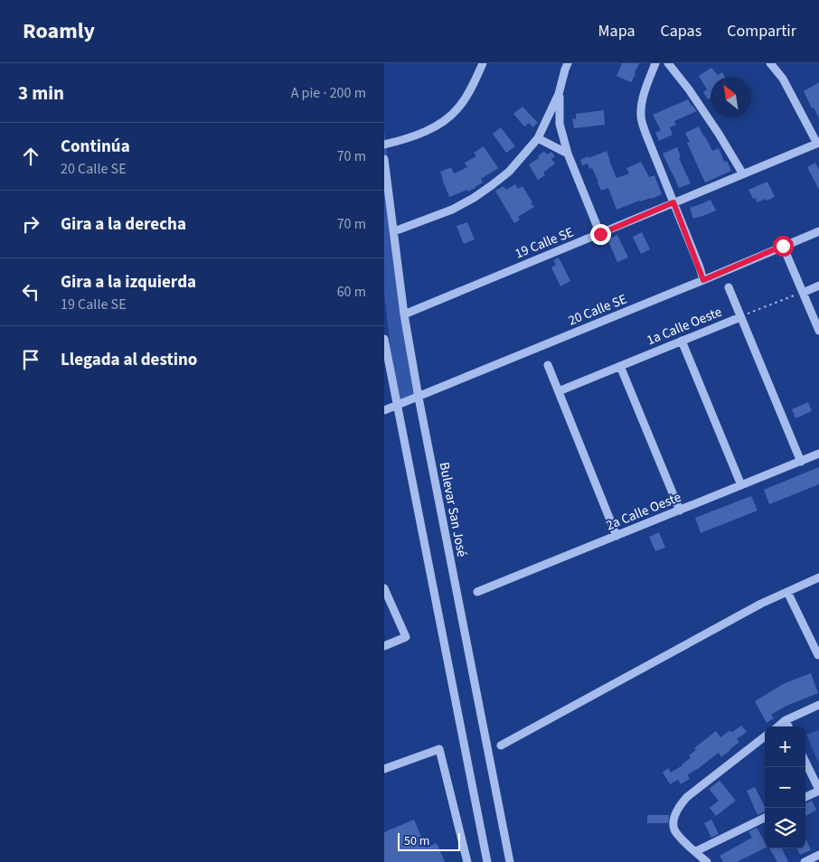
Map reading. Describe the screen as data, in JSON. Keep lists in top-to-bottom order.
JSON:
{
  "streets": {
    "street": [
      "19 Calle SE",
      "20 Calle SE",
      "1a Calle Oeste",
      "Bulevar San José",
      "2a Calle Oeste"
    ]
  },
  "crossings": [
    ["19 Calle SE", "Bulevar San José"],
    ["20 Calle SE", "Bulevar San José"]
  ],
  "scale_bar": "50 m",
  "north": "top left",
  "page": {
    "header": "Roamly",
    "nav": ["Mapa", "Capas", "Compartir"],
    "heading": ["3 min", "A pie · 200 m"],
    "list": [
      ["Continúa", "20 Calle SE", "70 m"],
      ["Gira a la derecha", "70 m"],
      ["Gira a la izquierda", "19 Calle SE", "60 m"],
      "Llegada al destino"
    ],
    "map_buttons": ["+", "−"],
    "scale": "50 m"
  }
}
